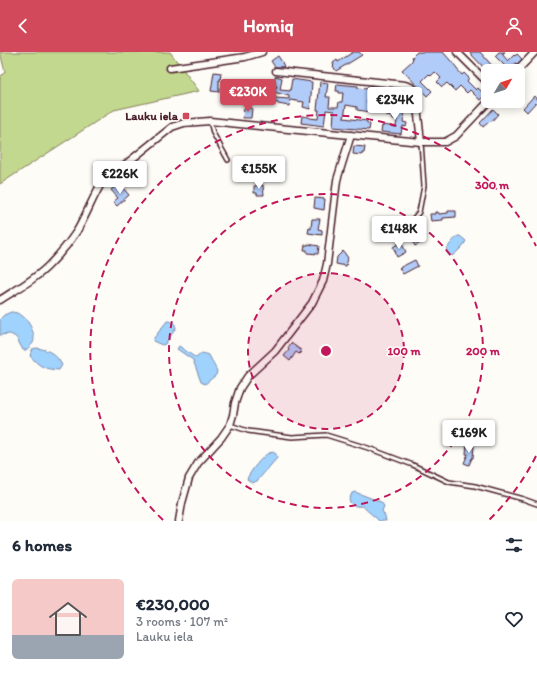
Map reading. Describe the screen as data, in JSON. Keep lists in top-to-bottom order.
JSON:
{
  "places": {
    "transit": ["Lauku iela"]
  },
  "north": "top right",
  "page": {
    "header": "Homiq",
    "price": [
      "€230K",
      "€234K",
      "€155K",
      "€226K",
      "€148K",
      "€169K"
    ],
    "heading": "6 homes",
    "list": [
      {
        "name": "€230,000",
        "note": "3 rooms · 107 m² · Lauku iela"
      }
    ]
  },
  "rings": ["300 m", "100 m", "200 m"]
}
